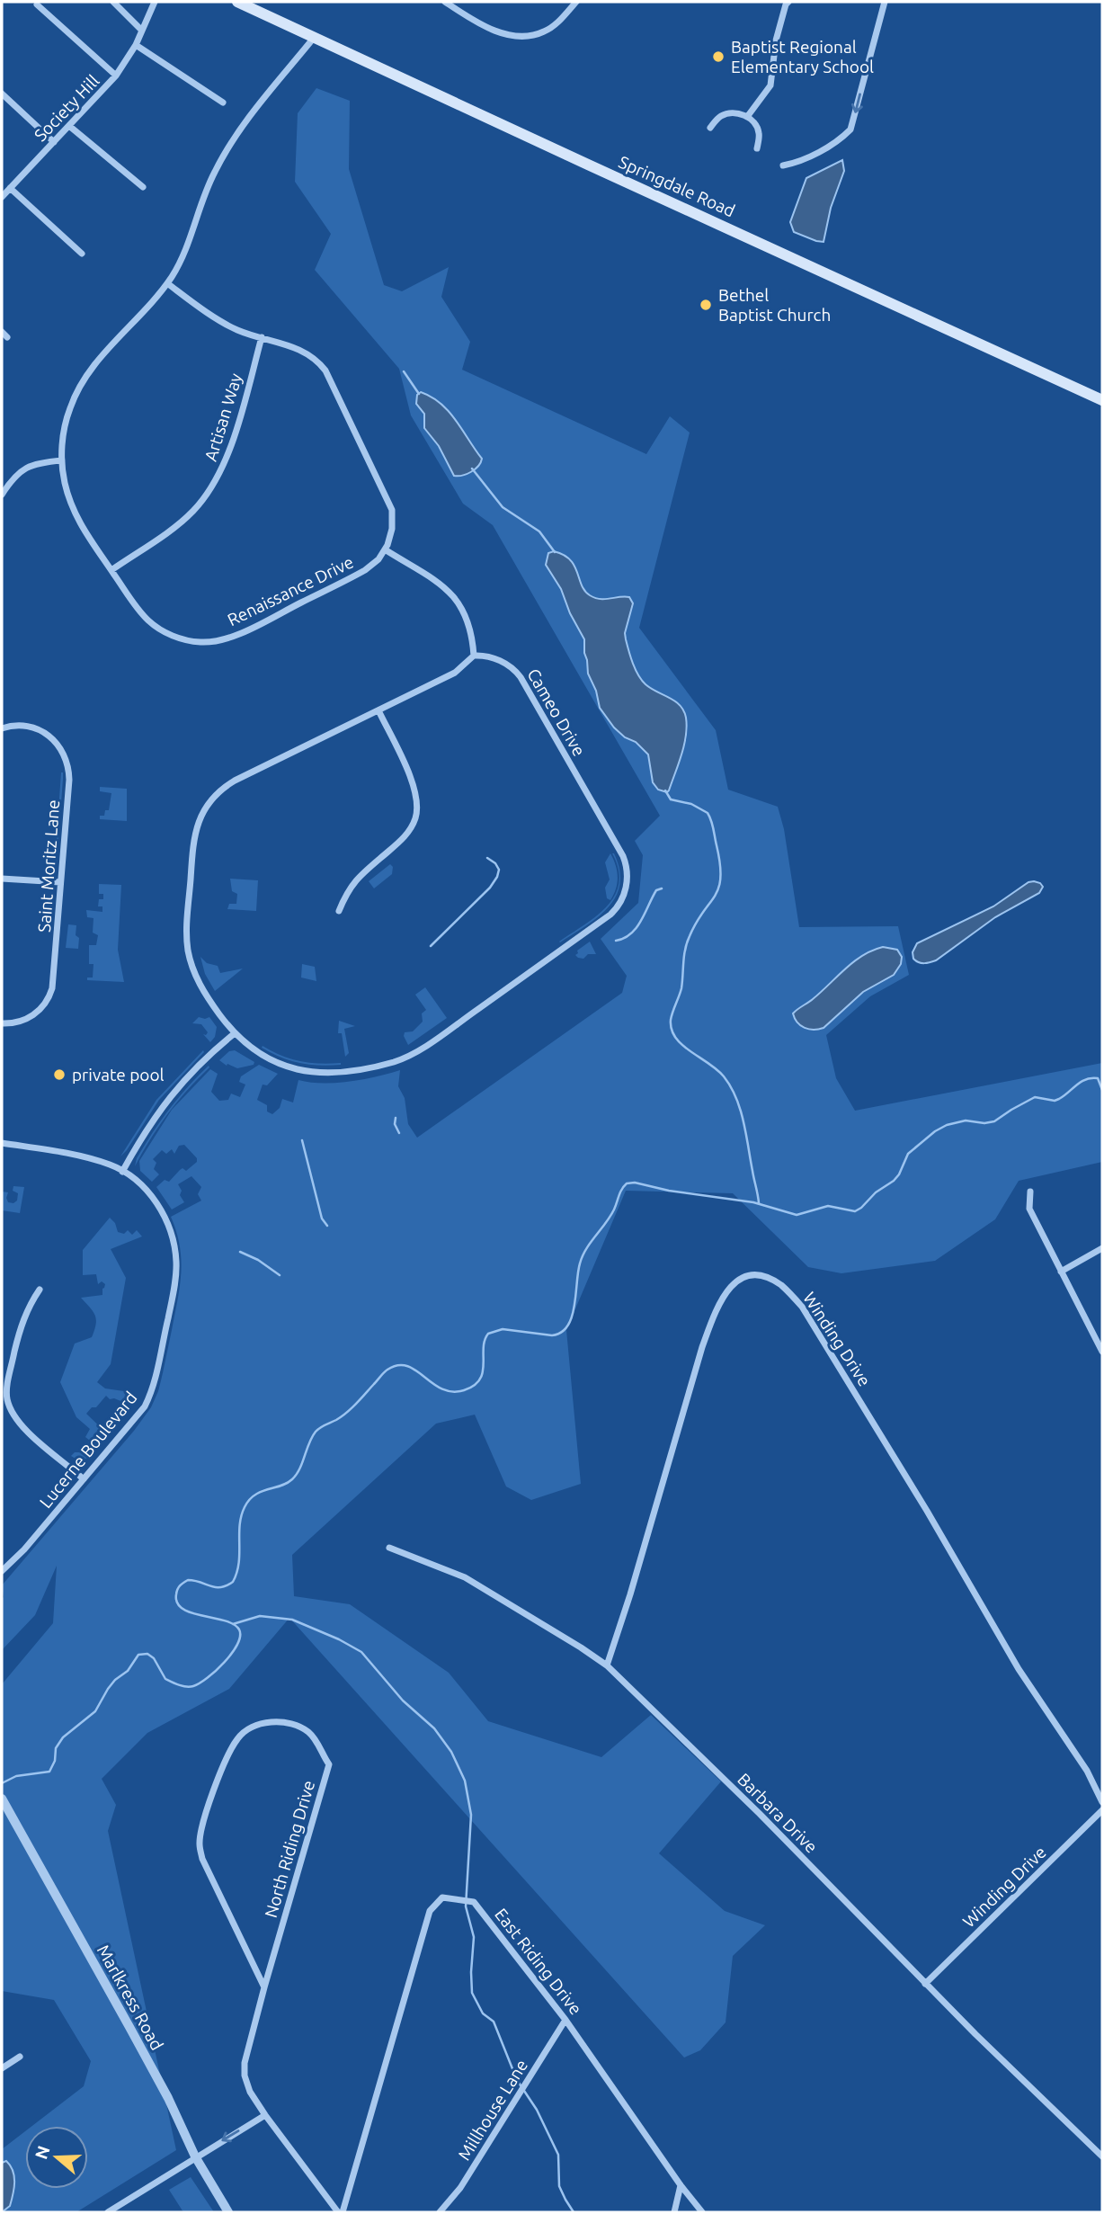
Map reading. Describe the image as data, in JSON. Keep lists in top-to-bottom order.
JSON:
{
  "streets": {
    "main road": ["Springdale Road"],
    "street": [
      "Society Hill",
      "Artisan Way",
      "Renaissance Drive",
      "Cameo Drive",
      "Saint Moritz Lane",
      "Winding Drive",
      "Lucerne Boulevard",
      "Barbara Drive",
      "North Riding Drive",
      "East Riding Drive",
      "Marlkress Road",
      "Millhouse Lane"
    ]
  },
  "crossings": [
    ["Springdale Road", "Renaissance Drive"],
    ["Artisan Way", "Renaissance Drive"],
    ["Winding Drive", "Barbara Drive"],
    ["North Riding Drive", "East Riding Drive"],
    ["East Riding Drive", "Millhouse Lane"]
  ],
  "places": ["Baptist Regional Elementary School", "Bethel Baptist Church", "private pool"],
  "north": "left"
}
